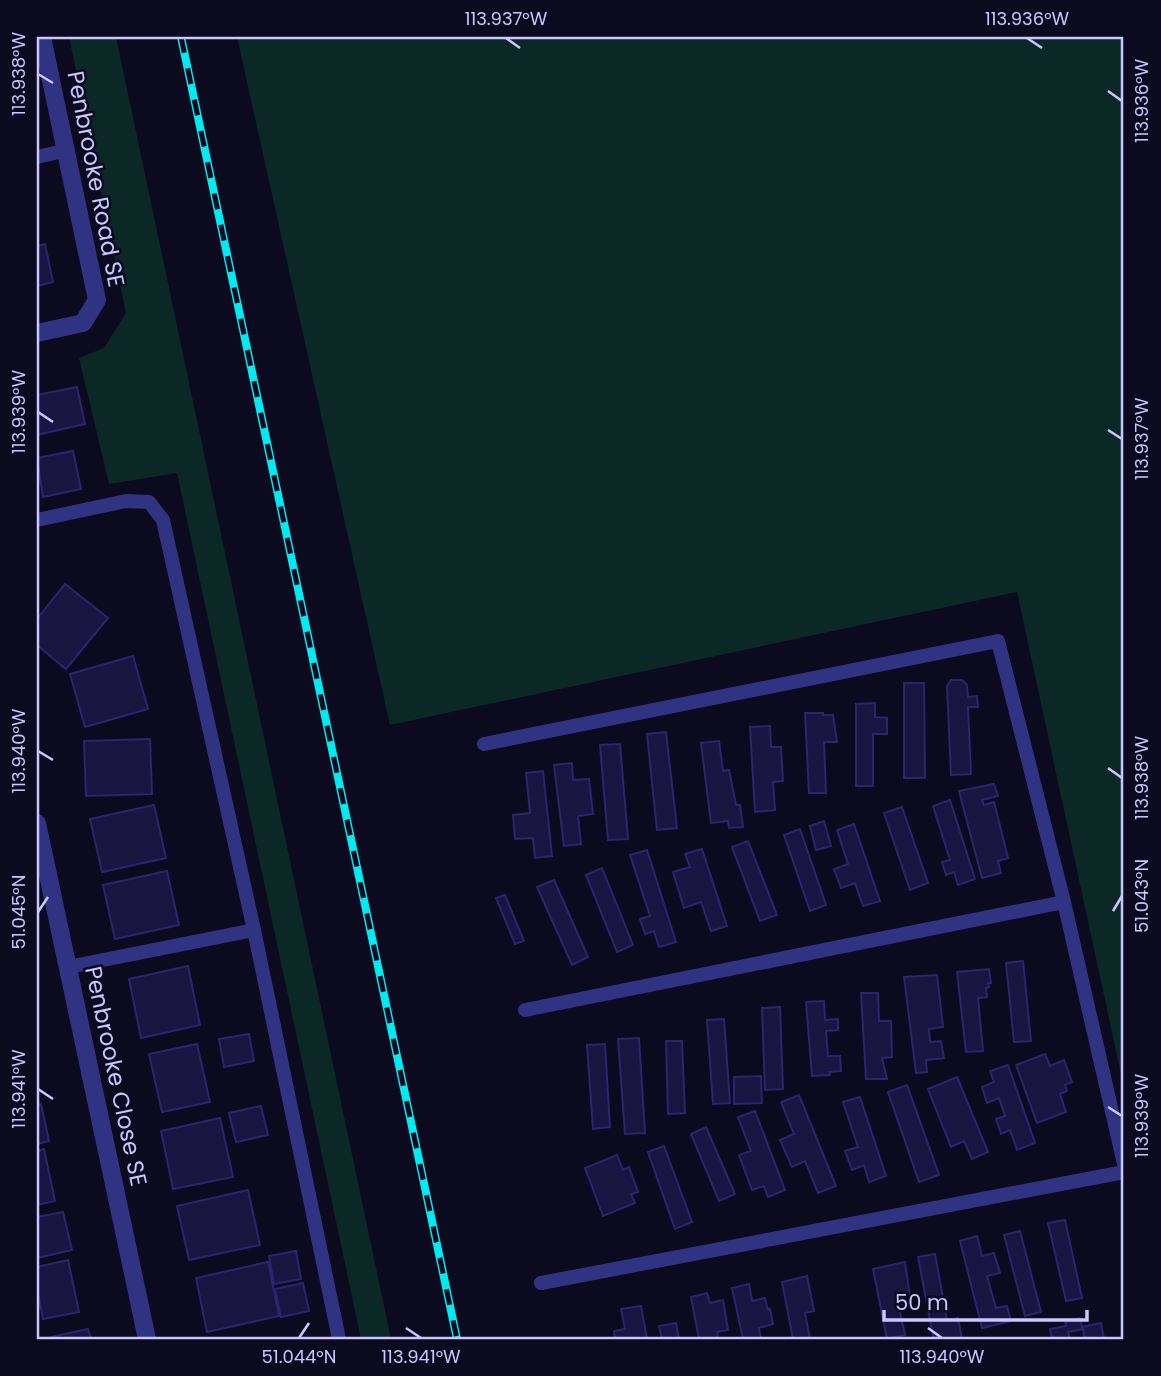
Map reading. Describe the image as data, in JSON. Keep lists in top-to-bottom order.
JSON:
{
  "streets": {
    "street": ["Penbrooke Road SE", "Penbrooke Close SE"]
  },
  "scale_bar": "50 m",
  "coordinates": [
    "113.937°W",
    "113.936°W",
    "113.938°W",
    "113.939°W",
    "113.940°W",
    "51.043°N",
    "51.045°N",
    "113.941°W",
    "51.044°N"
  ]
}
